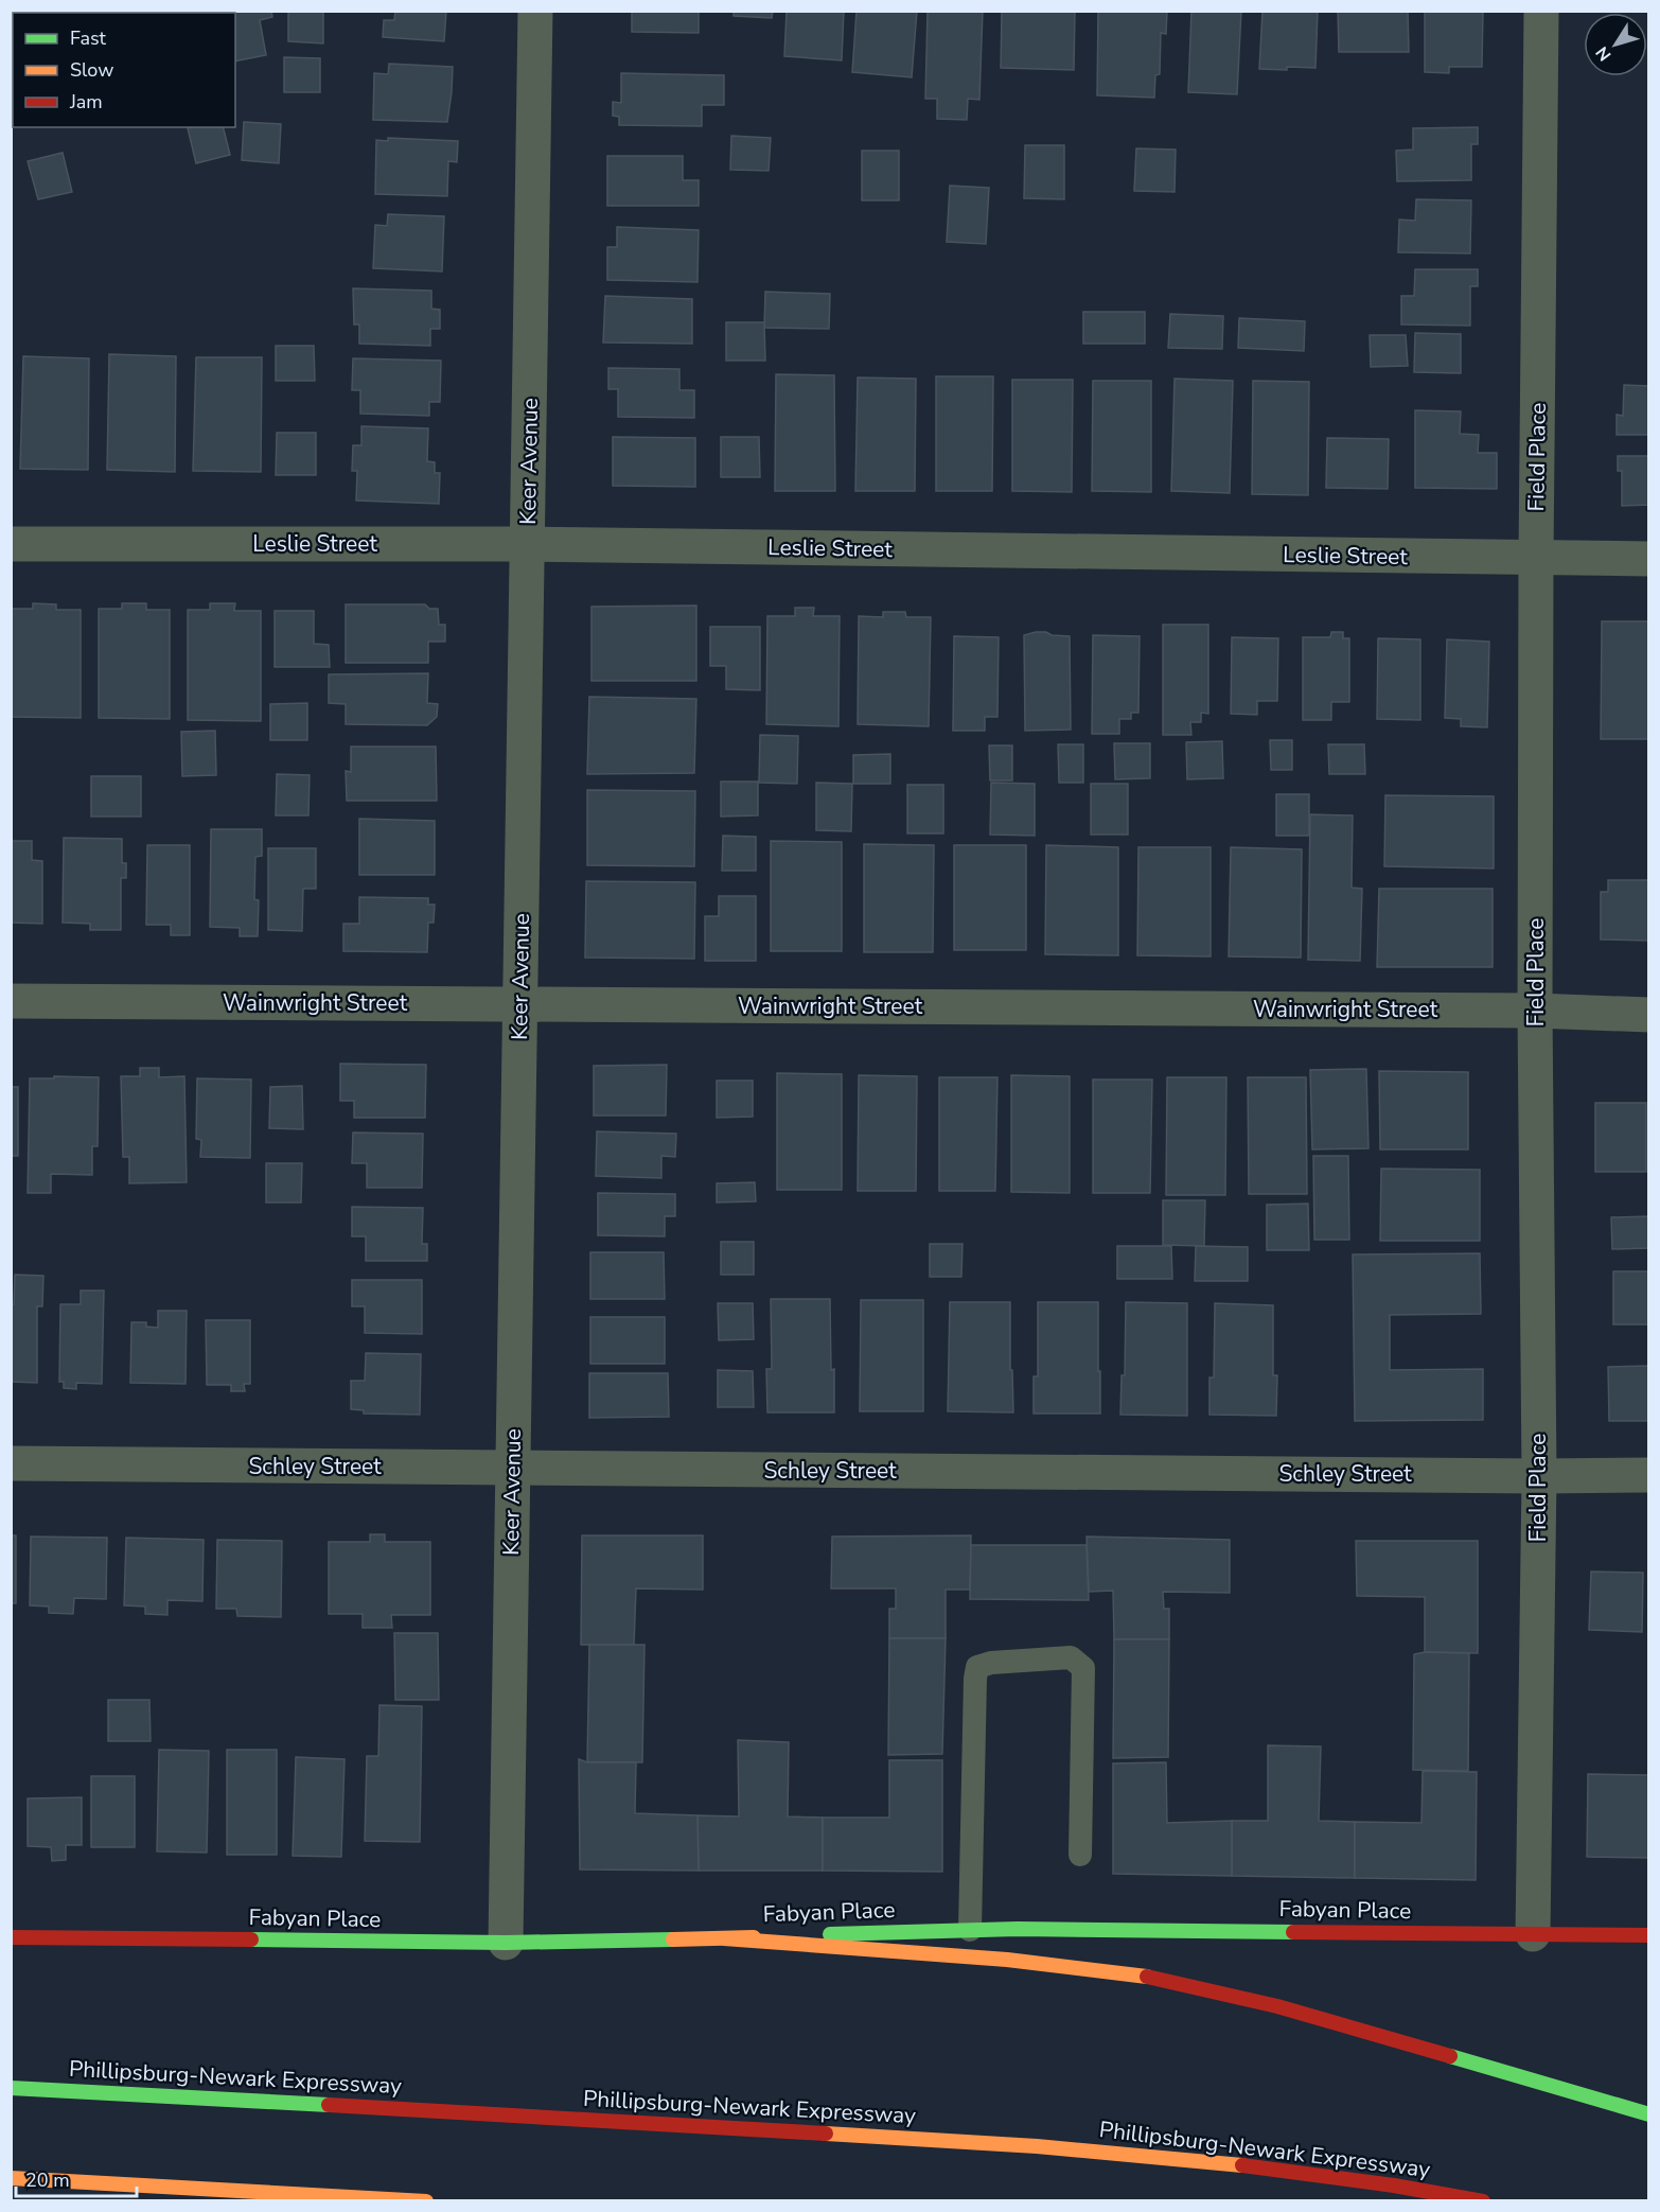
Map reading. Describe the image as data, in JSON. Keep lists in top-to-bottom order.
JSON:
{
  "streets": {
    "main road": ["Fabyan Place", "Phillipsburg-Newark Expressway"],
    "street": [
      "Field Place",
      "Keer Avenue",
      "Leslie Street",
      "Wainwright Street",
      "Schley Street"
    ]
  },
  "crossings": [
    ["Field Place", "Leslie Street"],
    ["Field Place", "Wainwright Street"],
    ["Field Place", "Schley Street"],
    ["Field Place", "Fabyan Place"],
    ["Keer Avenue", "Leslie Street"],
    ["Keer Avenue", "Wainwright Street"],
    ["Keer Avenue", "Schley Street"],
    ["Keer Avenue", "Fabyan Place"]
  ],
  "legend": ["Fast", "Slow", "Jam"],
  "scale_bar": "20 m",
  "north": "bottom left"
}
